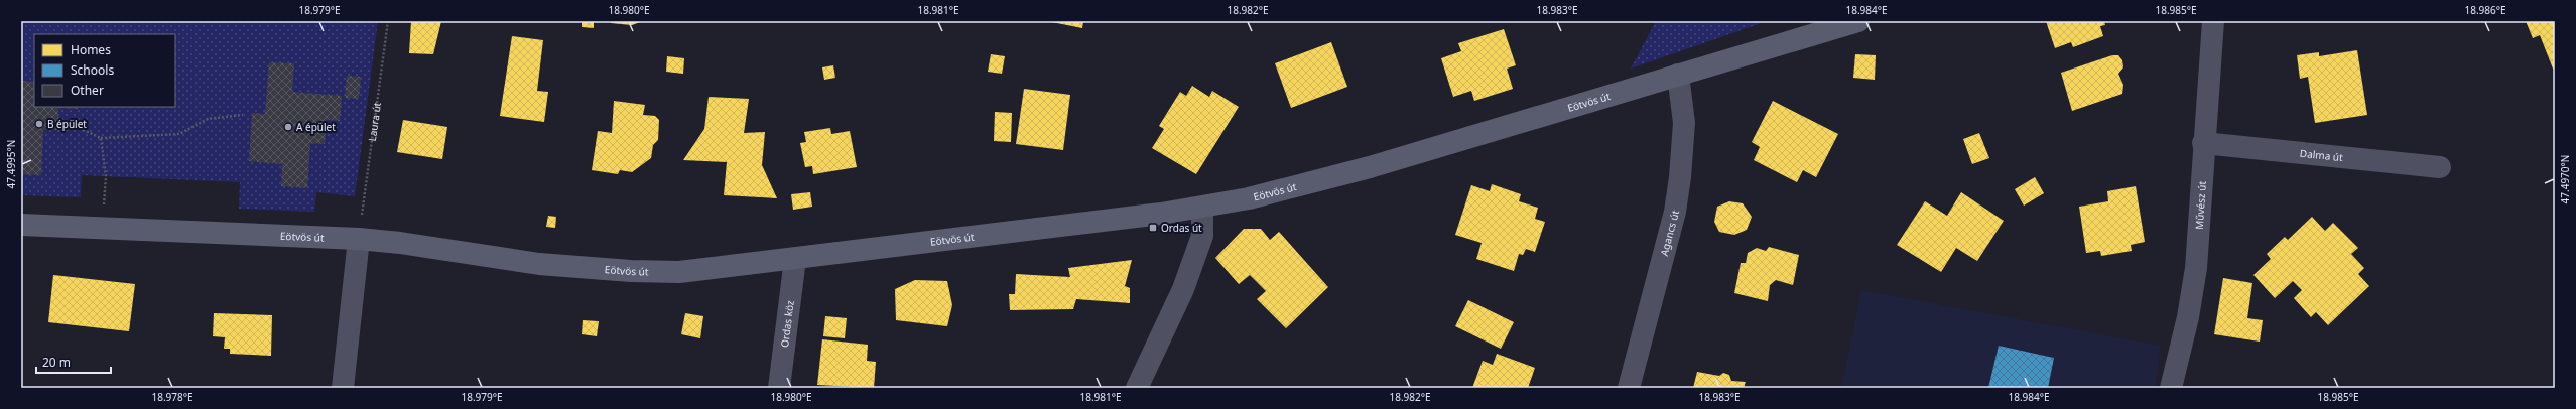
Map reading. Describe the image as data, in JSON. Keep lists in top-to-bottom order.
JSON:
{
  "streets": {
    "street": [
      "Eötvös út",
      "Dalma út",
      "Művész út",
      "Agancs út",
      "Ordas köz"
    ],
    "path": ["Laura út"]
  },
  "crossings": [
    ["Eötvös út", "Laura út"],
    ["Eötvös út", "Agancs út"],
    ["Eötvös út", "Ordas köz"],
    ["Dalma út", "Művész út"]
  ],
  "places": {
    "other": ["B épület", "A épület"],
    "transit": ["Ordas út"]
  },
  "legend": ["Homes", "Schools", "Other"],
  "scale_bar": "20 m",
  "coordinates": [
    "18.979°E",
    "18.980°E",
    "18.981°E",
    "18.982°E",
    "18.983°E",
    "18.984°E",
    "18.985°E",
    "18.986°E",
    "47.4995°N",
    "47.4970°N",
    "18.978°E"
  ]
}
